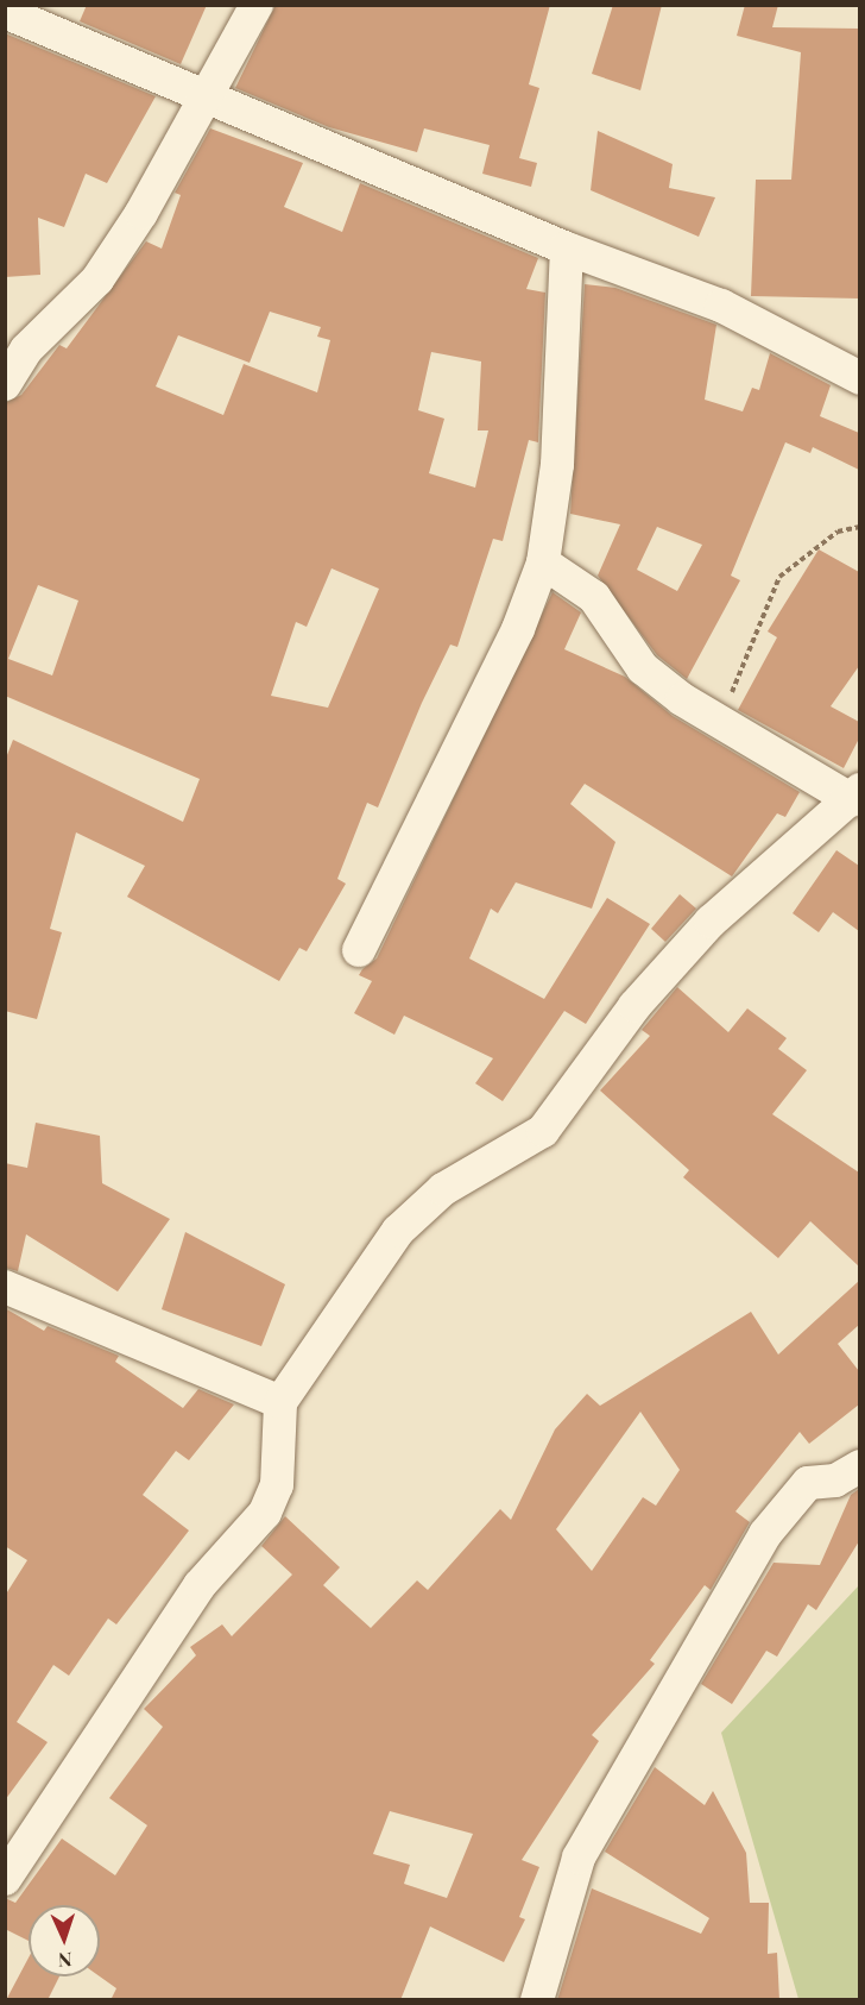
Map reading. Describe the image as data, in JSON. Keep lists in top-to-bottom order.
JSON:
{
  "north": "bottom"
}
